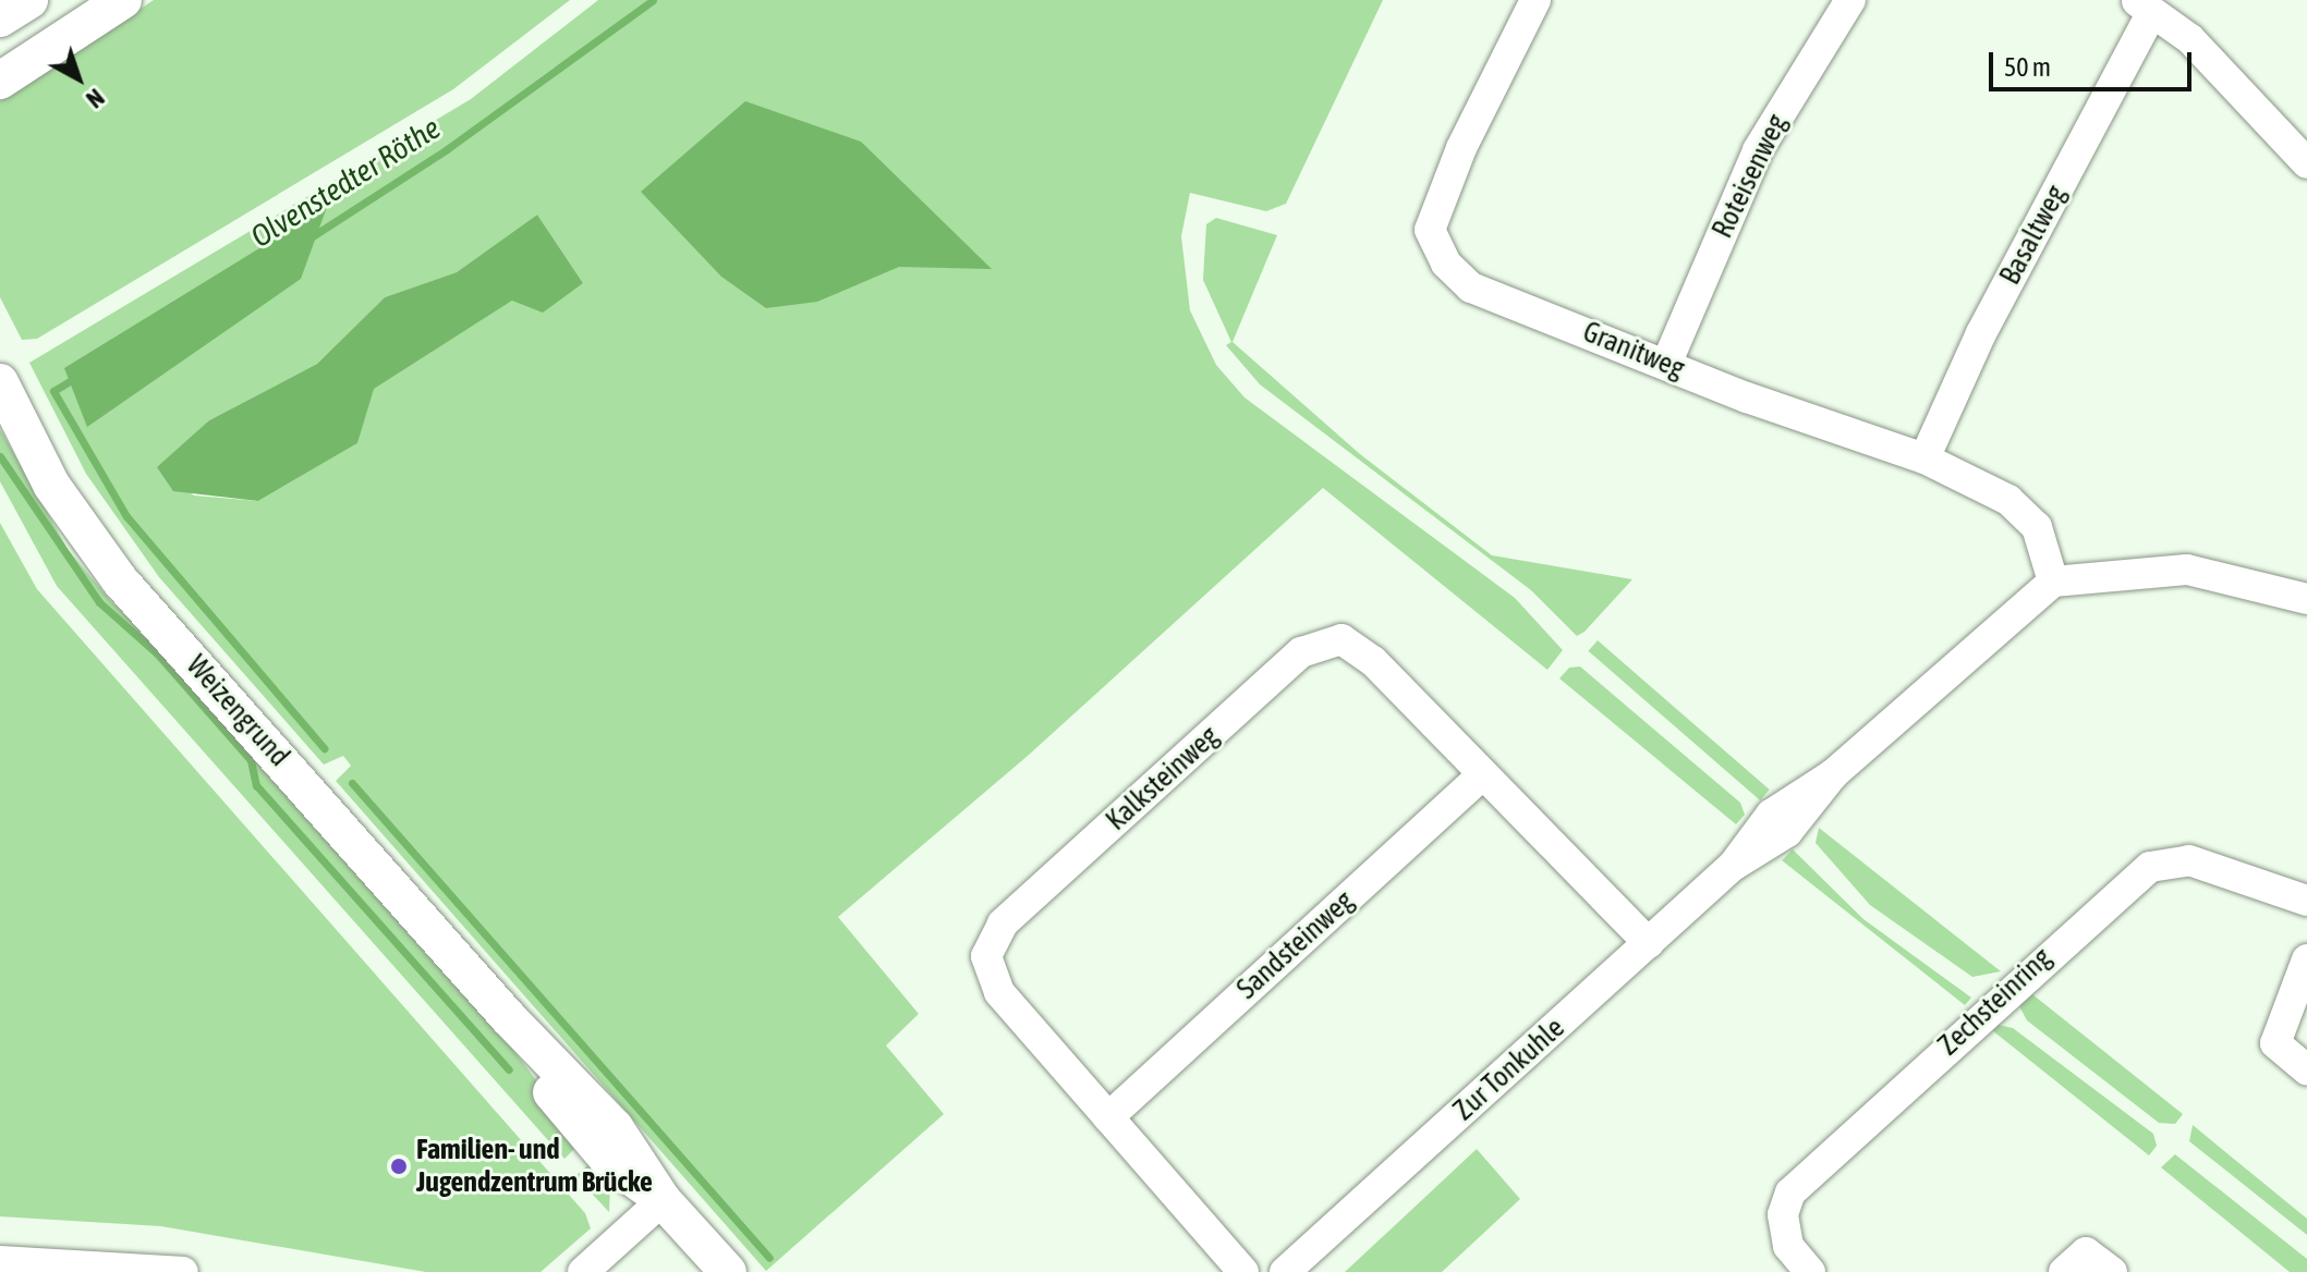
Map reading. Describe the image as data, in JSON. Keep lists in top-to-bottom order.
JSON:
{
  "streets": {
    "main road": ["Weizengrund"],
    "street": [
      "Roteisenweg",
      "Basaltweg",
      "Granitweg",
      "Kalksteinweg",
      "Sandsteinweg",
      "Zechsteinring",
      "Zur Tonkuhle"
    ]
  },
  "crossings": [
    ["Roteisenweg", "Granitweg"],
    ["Basaltweg", "Granitweg"],
    ["Granitweg", "Zur Tonkuhle"],
    ["Kalksteinweg", "Sandsteinweg"],
    ["Kalksteinweg", "Zur Tonkuhle"]
  ],
  "water": ["Olvenstedter Röthe"],
  "places": ["Familien- und Jugendzentrum Brücke"],
  "scale_bar": "50 m",
  "north": "bottom right"
}
